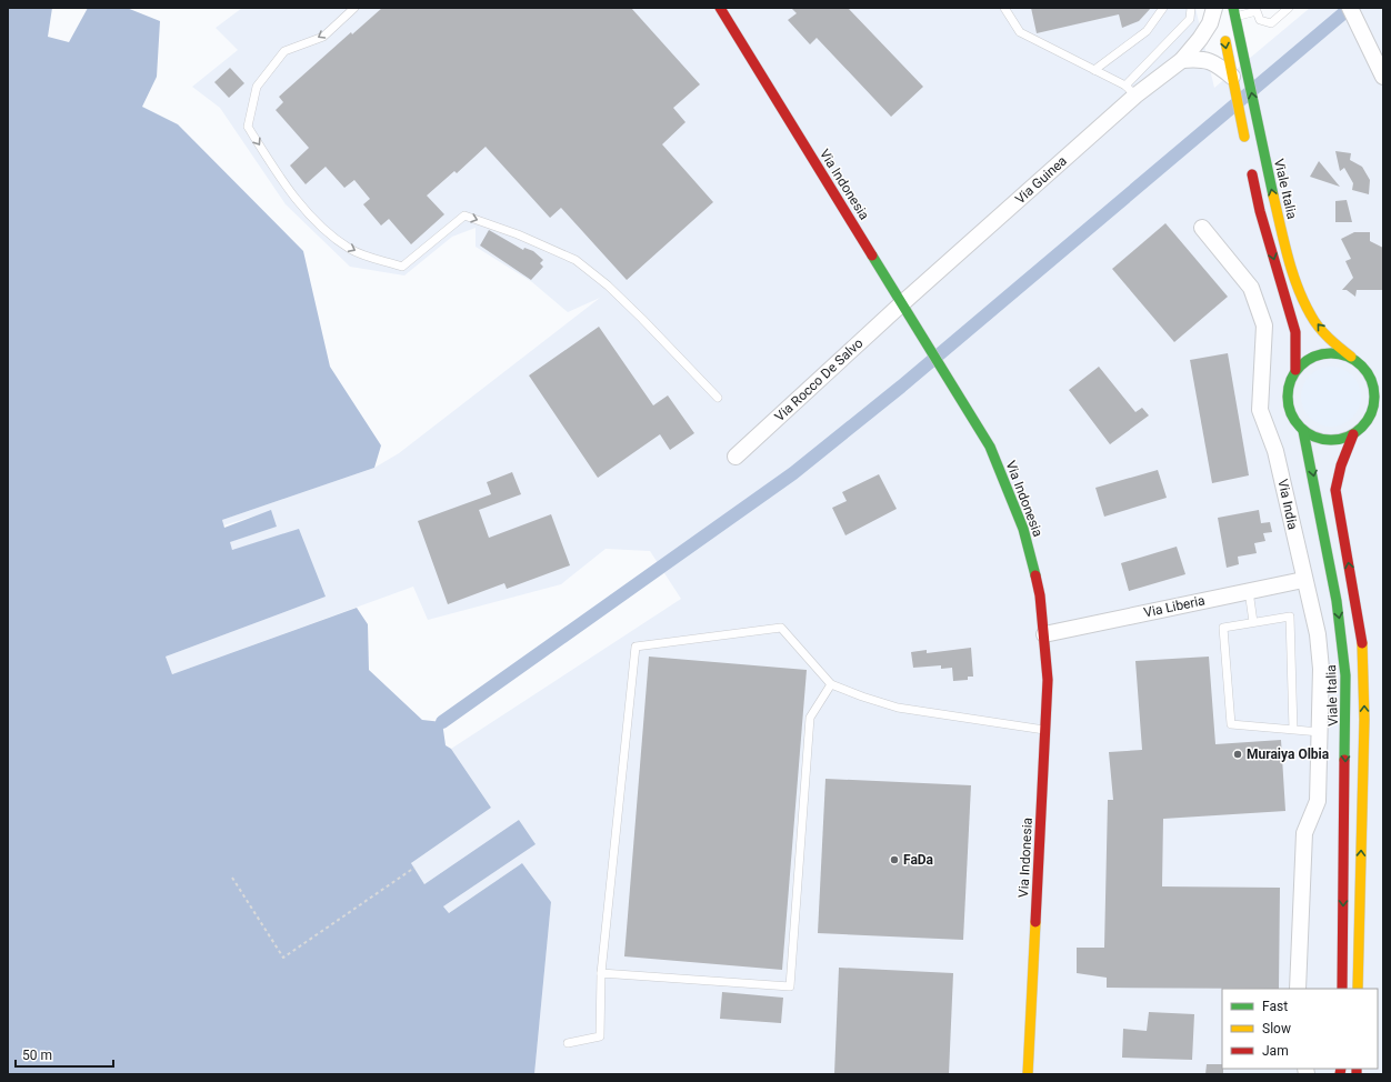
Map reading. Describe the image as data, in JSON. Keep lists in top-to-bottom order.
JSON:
{
  "streets": {
    "main road": ["Via Indonesia", "Viale Italia"],
    "street": [
      "Via Guinea",
      "Via Rocco De Salvo",
      "Via India",
      "Via Liberia"
    ]
  },
  "crossings": [
    ["Via Guinea", "Via Indonesia"],
    ["Via Guinea", "Viale Italia"],
    ["Via Guinea", "Via Rocco De Salvo"],
    ["Via Indonesia", "Via Rocco De Salvo"],
    ["Via Indonesia", "Via Liberia"],
    ["Via India", "Via Liberia"]
  ],
  "places": ["Muraiya Olbia", "FaDa"],
  "legend": ["Fast", "Slow", "Jam"],
  "scale_bar": "50 m"
}
